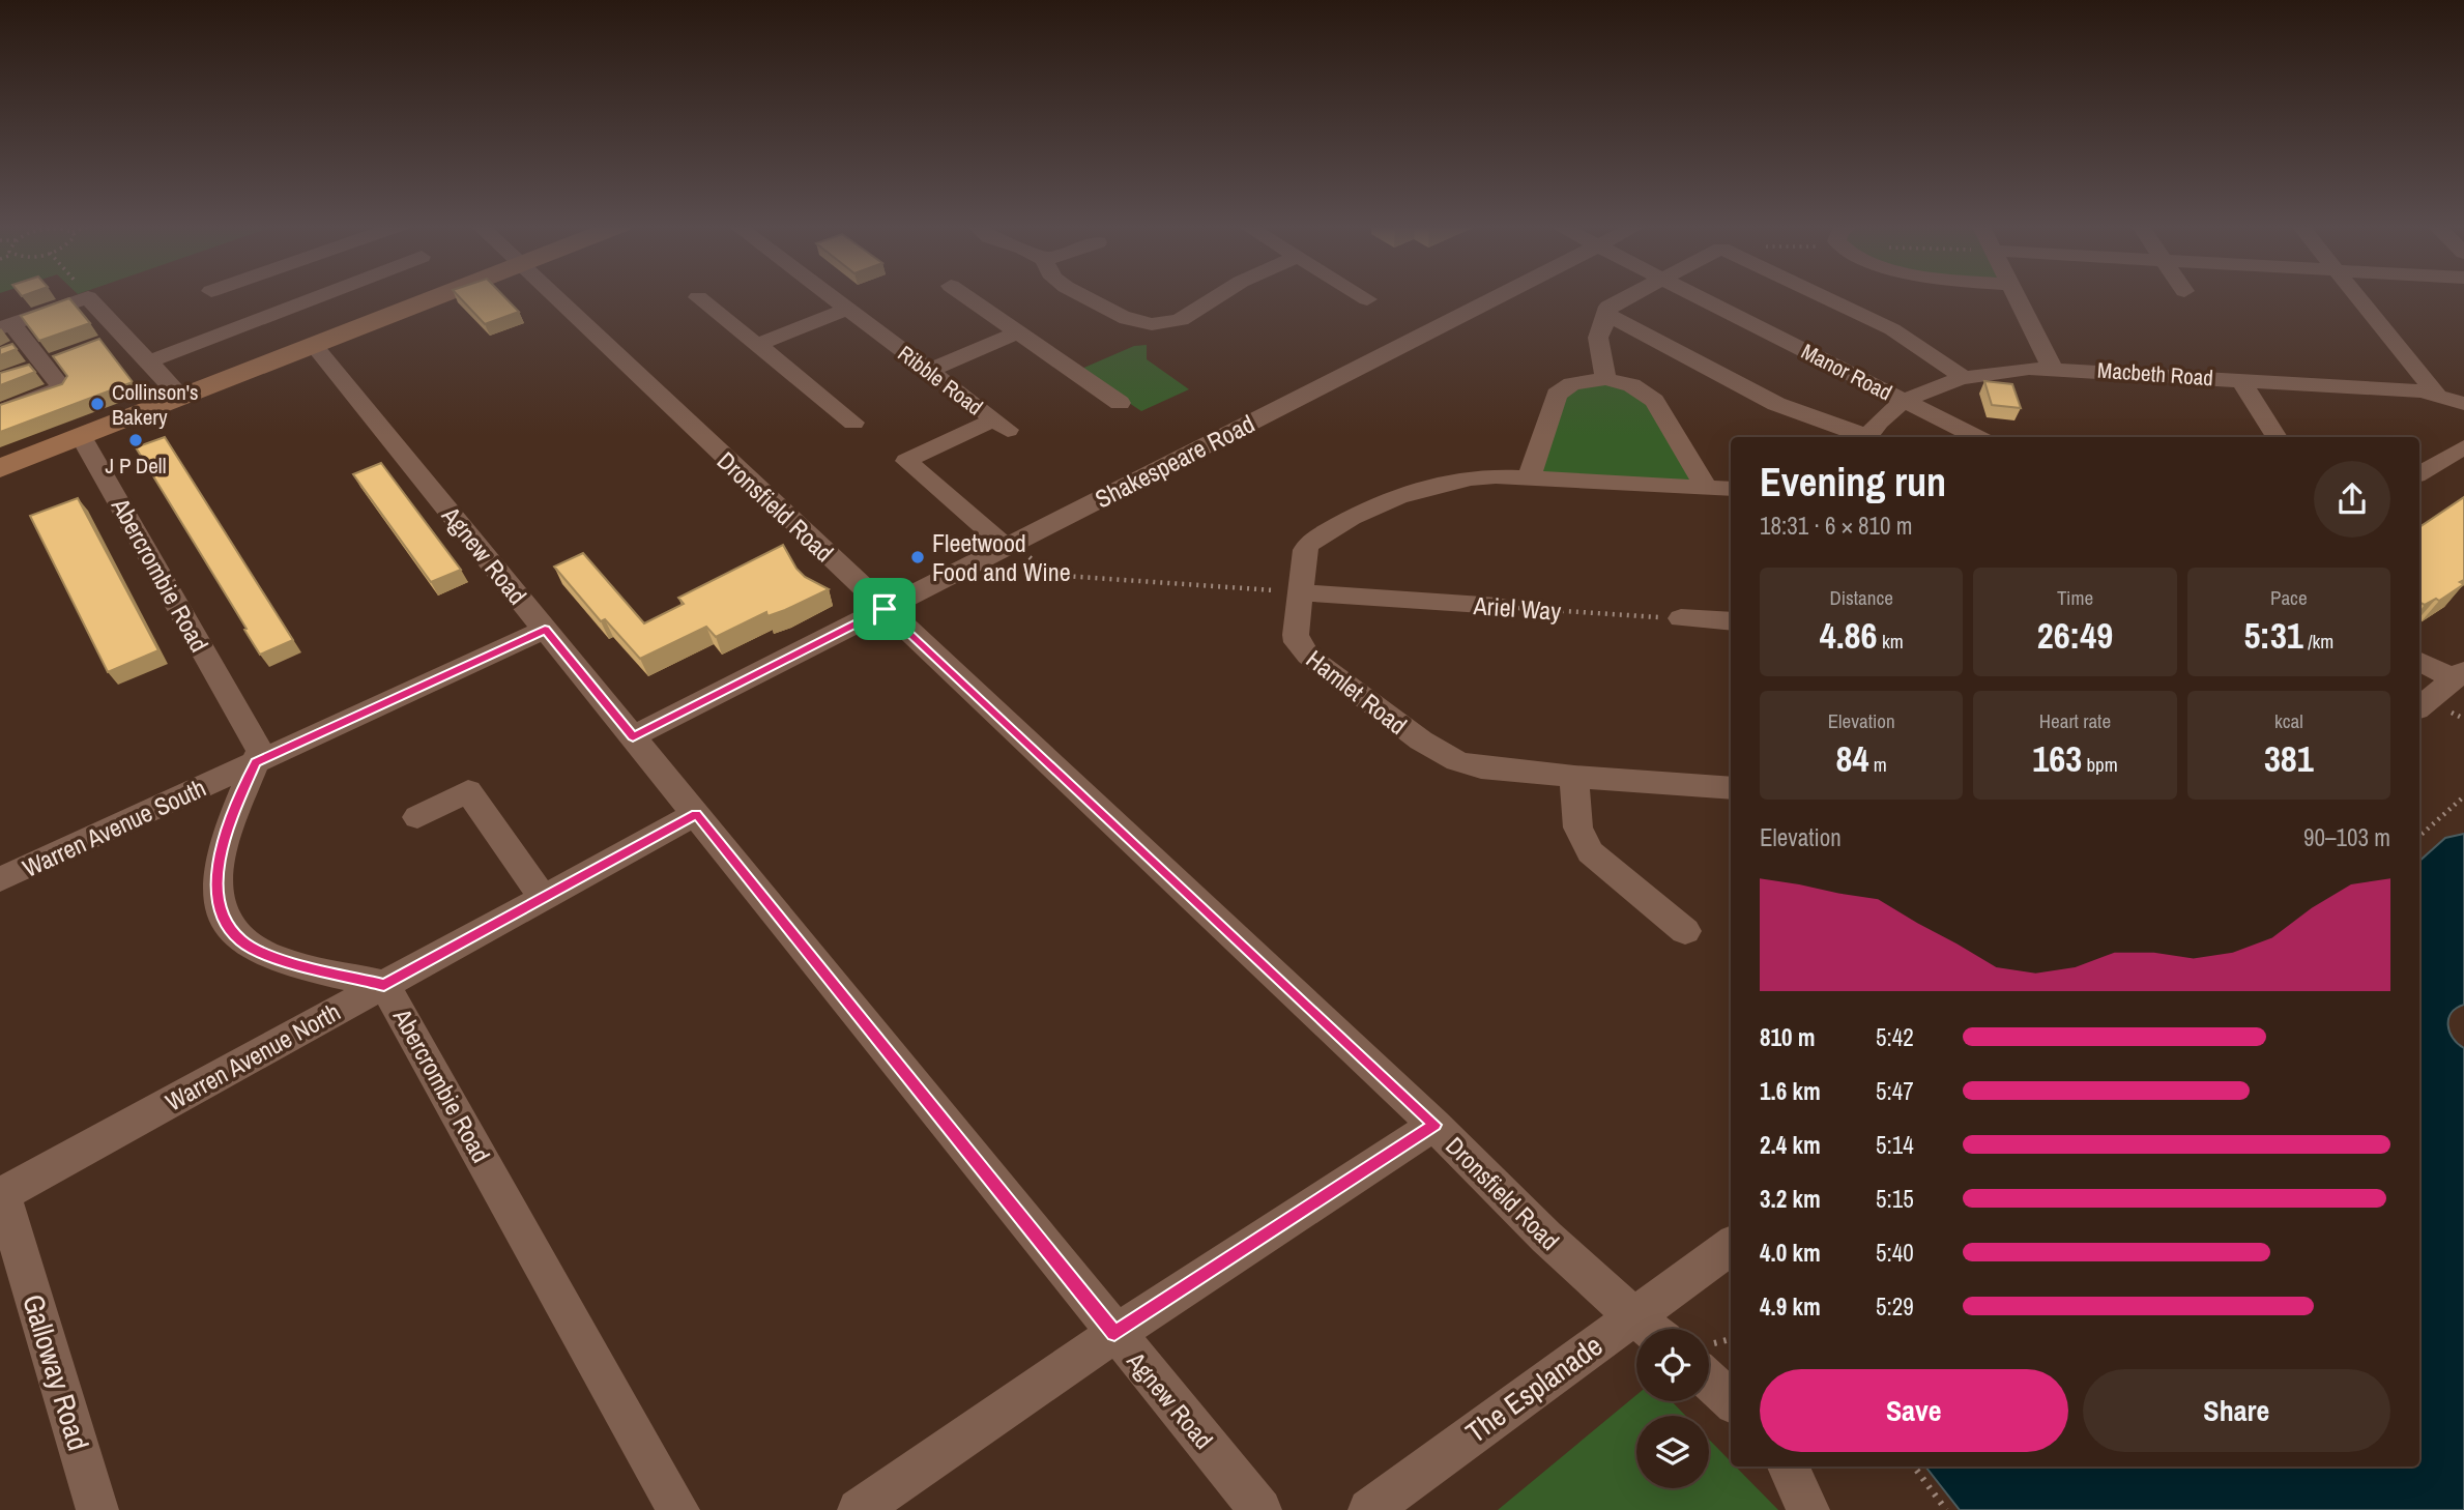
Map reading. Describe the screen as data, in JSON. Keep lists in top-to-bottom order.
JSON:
{
  "streets": {
    "street": [
      "Manor Road",
      "Macbeth Road",
      "Ribble Road",
      "Shakespeare Road",
      "Dronsfield Road",
      "Agnew Road",
      "Abercrombie Road",
      "Ariel Way",
      "Hamlet Road",
      "Warren Avenue South",
      "Warren Avenue North",
      "Galloway Road",
      "The Esplanade"
    ]
  },
  "crossings": [
    ["Manor Road", "Macbeth Road"],
    ["Ribble Road", "Shakespeare Road"],
    ["Shakespeare Road", "Dronsfield Road"],
    ["Shakespeare Road", "Agnew Road"],
    ["Dronsfield Road", "The Esplanade"],
    ["Agnew Road", "Warren Avenue South"],
    ["Agnew Road", "Warren Avenue North"],
    ["Abercrombie Road", "Warren Avenue South"],
    ["Abercrombie Road", "Warren Avenue North"],
    ["Ariel Way", "Hamlet Road"],
    ["Warren Avenue North", "Galloway Road"]
  ],
  "places": ["Collinson's Bakery", "J P Dell", "Fleetwood Food and Wine"],
  "page": {
    "heading": ["Evening run", "18:31 · 6 × 810 m"],
    "stats": [
      ["Distance", "4.86 km"],
      ["Time", "26:49"],
      ["Pace", "5:31 /km"],
      ["Elevation", "84 m"],
      ["Heart rate", "163 bpm"],
      ["kcal", "381"]
    ],
    "chart": ["Elevation", "90–103 m"],
    "list": [
      {
        "name": "810 m",
        "note": "5:42"
      },
      {
        "name": "1.6 km",
        "note": "5:47"
      },
      {
        "name": "2.4 km",
        "note": "5:14"
      },
      {
        "name": "3.2 km",
        "note": "5:15"
      },
      {
        "name": "4.0 km",
        "note": "5:40"
      },
      {
        "name": "4.9 km",
        "note": "5:29"
      }
    ],
    "buttons": ["Save", "Share"]
  }
}
